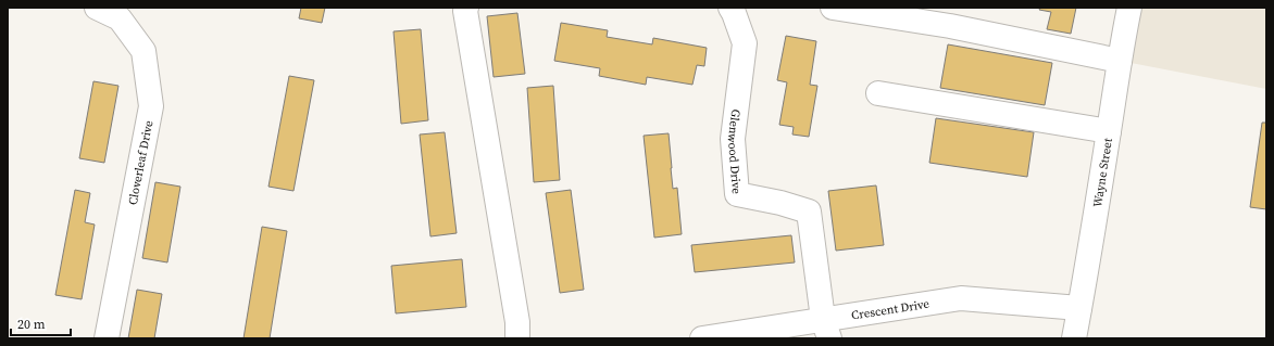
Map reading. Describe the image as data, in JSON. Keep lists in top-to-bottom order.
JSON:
{
  "streets": {
    "street": [
      "Glenwood Drive",
      "Cloverleaf Drive",
      "Wayne Street",
      "Crescent Drive"
    ]
  },
  "crossings": [
    ["Glenwood Drive", "Crescent Drive"],
    ["Wayne Street", "Crescent Drive"]
  ],
  "scale_bar": "20 m"
}
